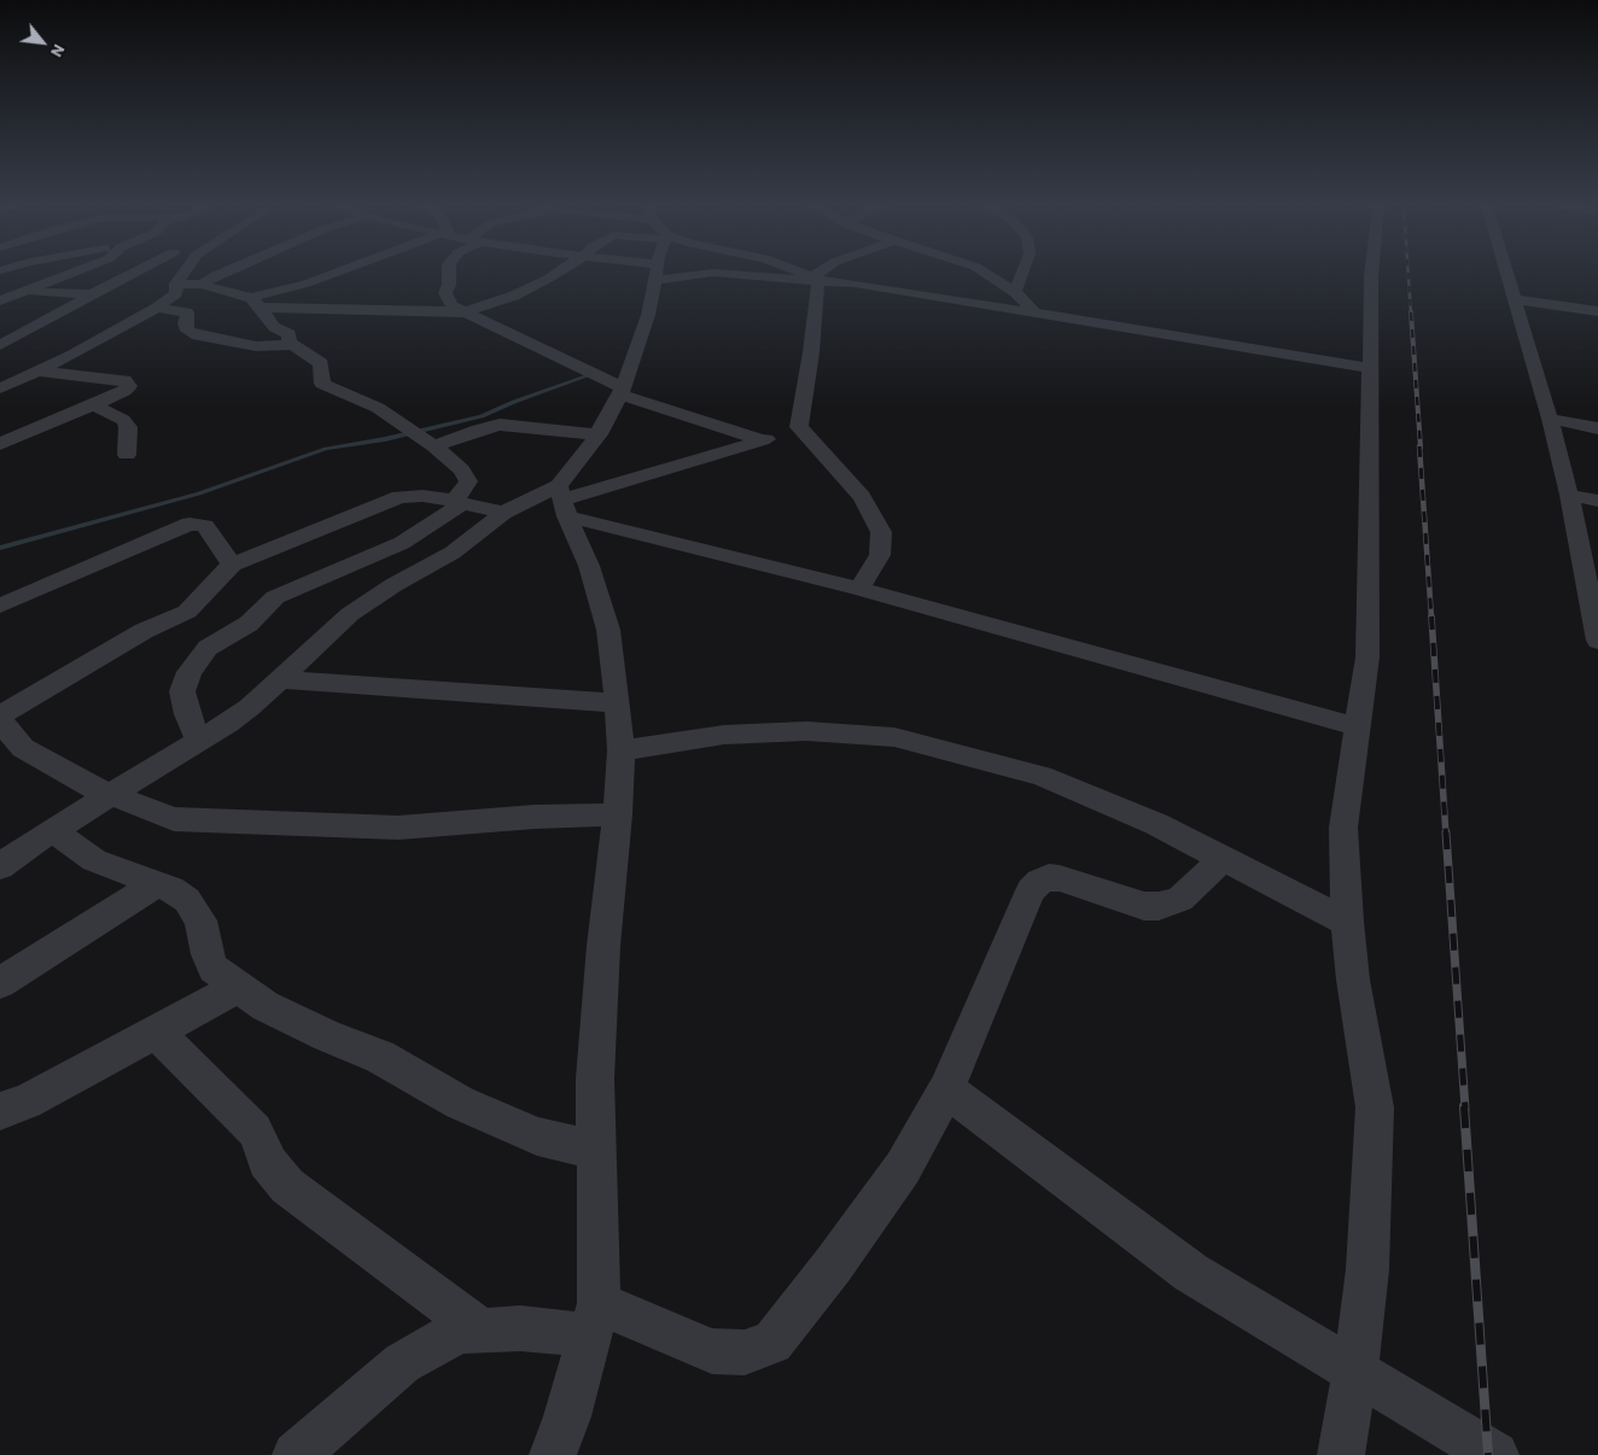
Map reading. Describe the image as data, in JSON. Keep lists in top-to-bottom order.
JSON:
{
  "north": "bottom right"
}
